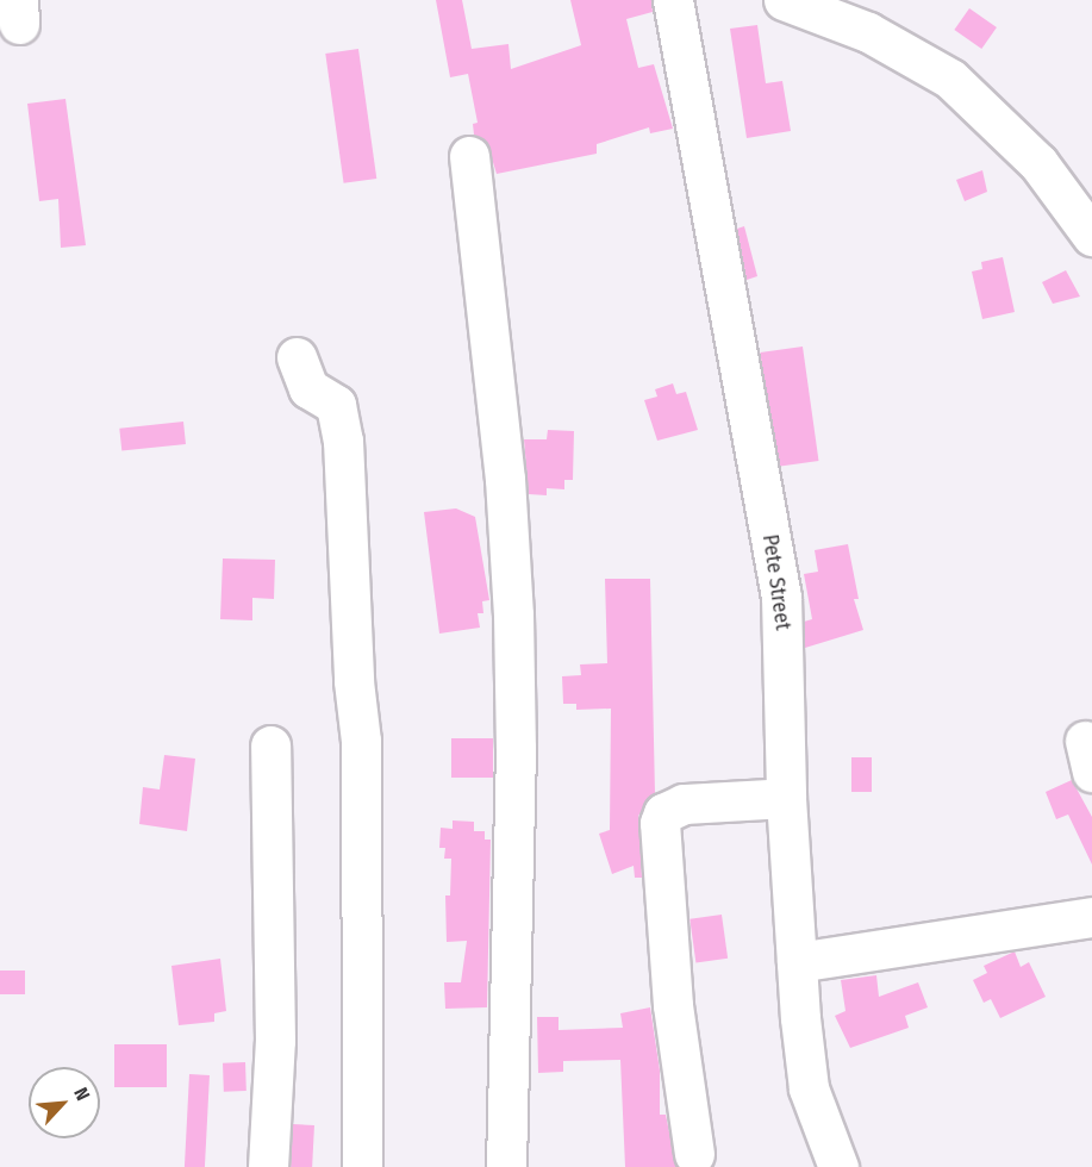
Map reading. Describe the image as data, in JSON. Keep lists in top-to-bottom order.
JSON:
{
  "streets": {
    "street": ["Pete Street"]
  },
  "north": "top right"
}
